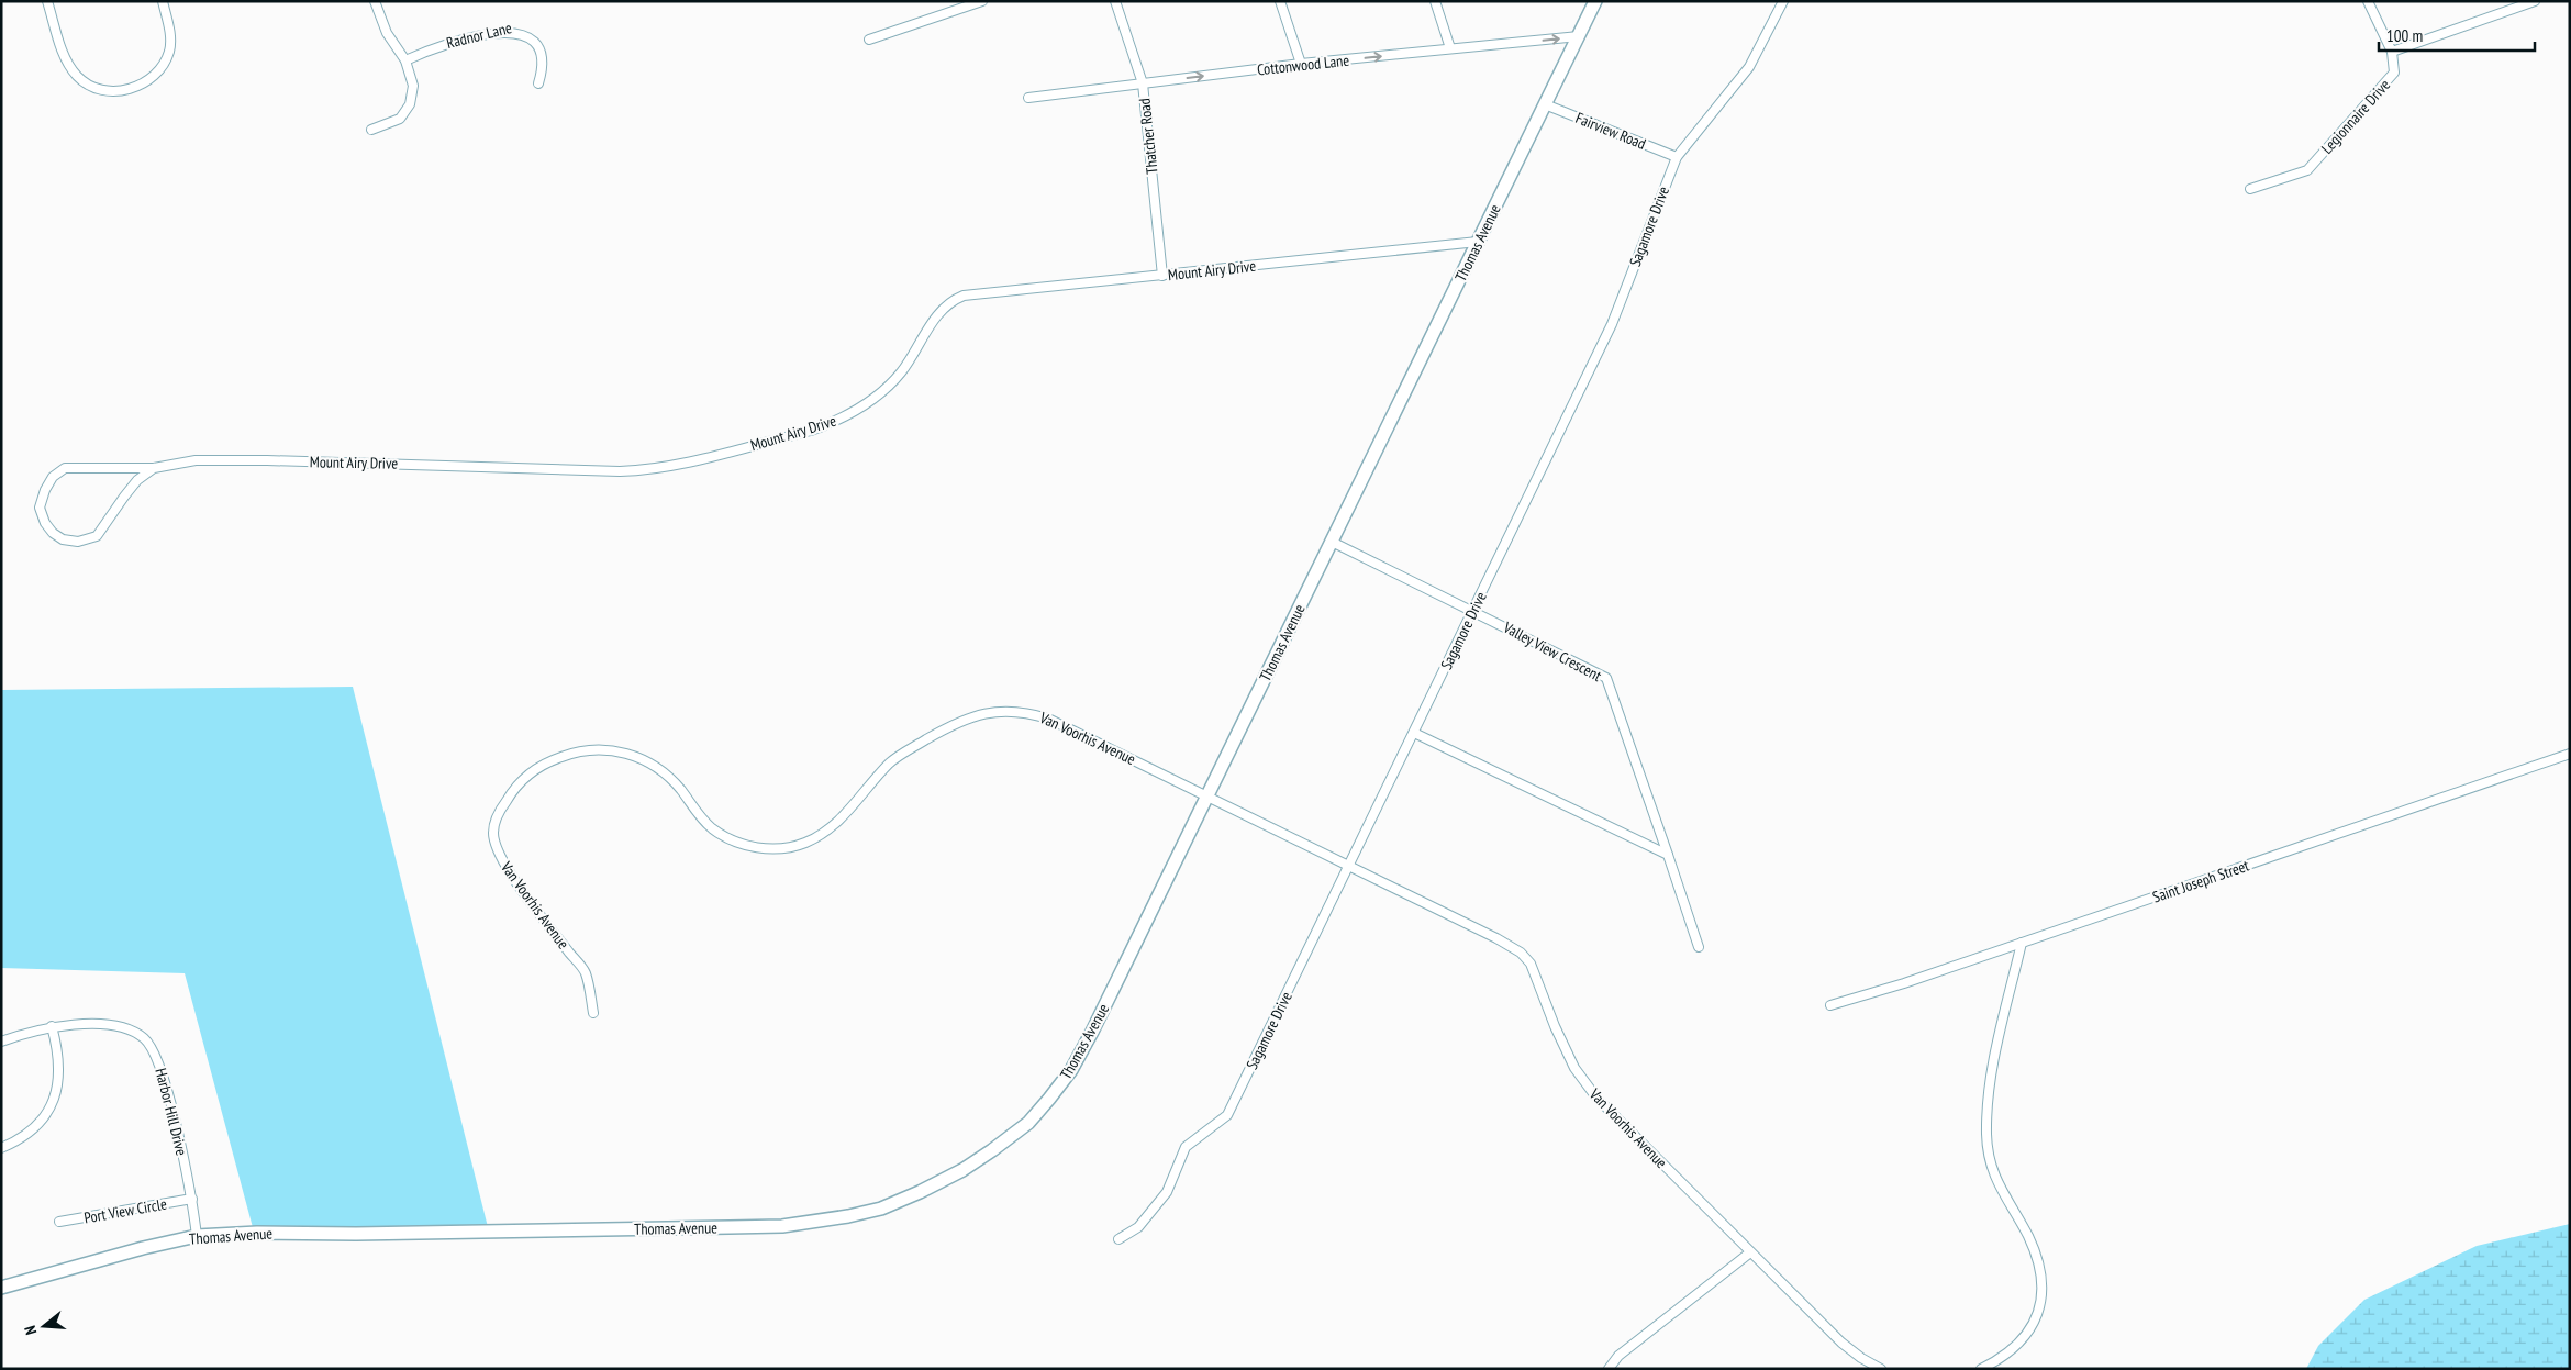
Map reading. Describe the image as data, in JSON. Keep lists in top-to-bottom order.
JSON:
{
  "streets": {
    "main road": ["Thomas Avenue"],
    "street": [
      "Radnor Lane",
      "Cottonwood Lane",
      "Legionnaire Drive",
      "Fairview Road",
      "Thatcher Road",
      "Sagamore Drive",
      "Mount Airy Drive",
      "Valley View Crescent",
      "Van Voorhis Avenue",
      "Saint Joseph Street",
      "Harbor Hill Drive",
      "Port View Circle"
    ]
  },
  "crossings": [
    ["Cottonwood Lane", "Thatcher Road"],
    ["Cottonwood Lane", "Thomas Avenue"],
    ["Fairview Road", "Sagamore Drive"],
    ["Fairview Road", "Thomas Avenue"],
    ["Thatcher Road", "Mount Airy Drive"],
    ["Sagamore Drive", "Valley View Crescent"],
    ["Sagamore Drive", "Van Voorhis Avenue"],
    ["Thomas Avenue", "Mount Airy Drive"],
    ["Thomas Avenue", "Valley View Crescent"],
    ["Thomas Avenue", "Van Voorhis Avenue"],
    ["Thomas Avenue", "Harbor Hill Drive"],
    ["Harbor Hill Drive", "Port View Circle"]
  ],
  "one_way": ["Cottonwood Lane"],
  "scale_bar": "100 m",
  "north": "left"
}
